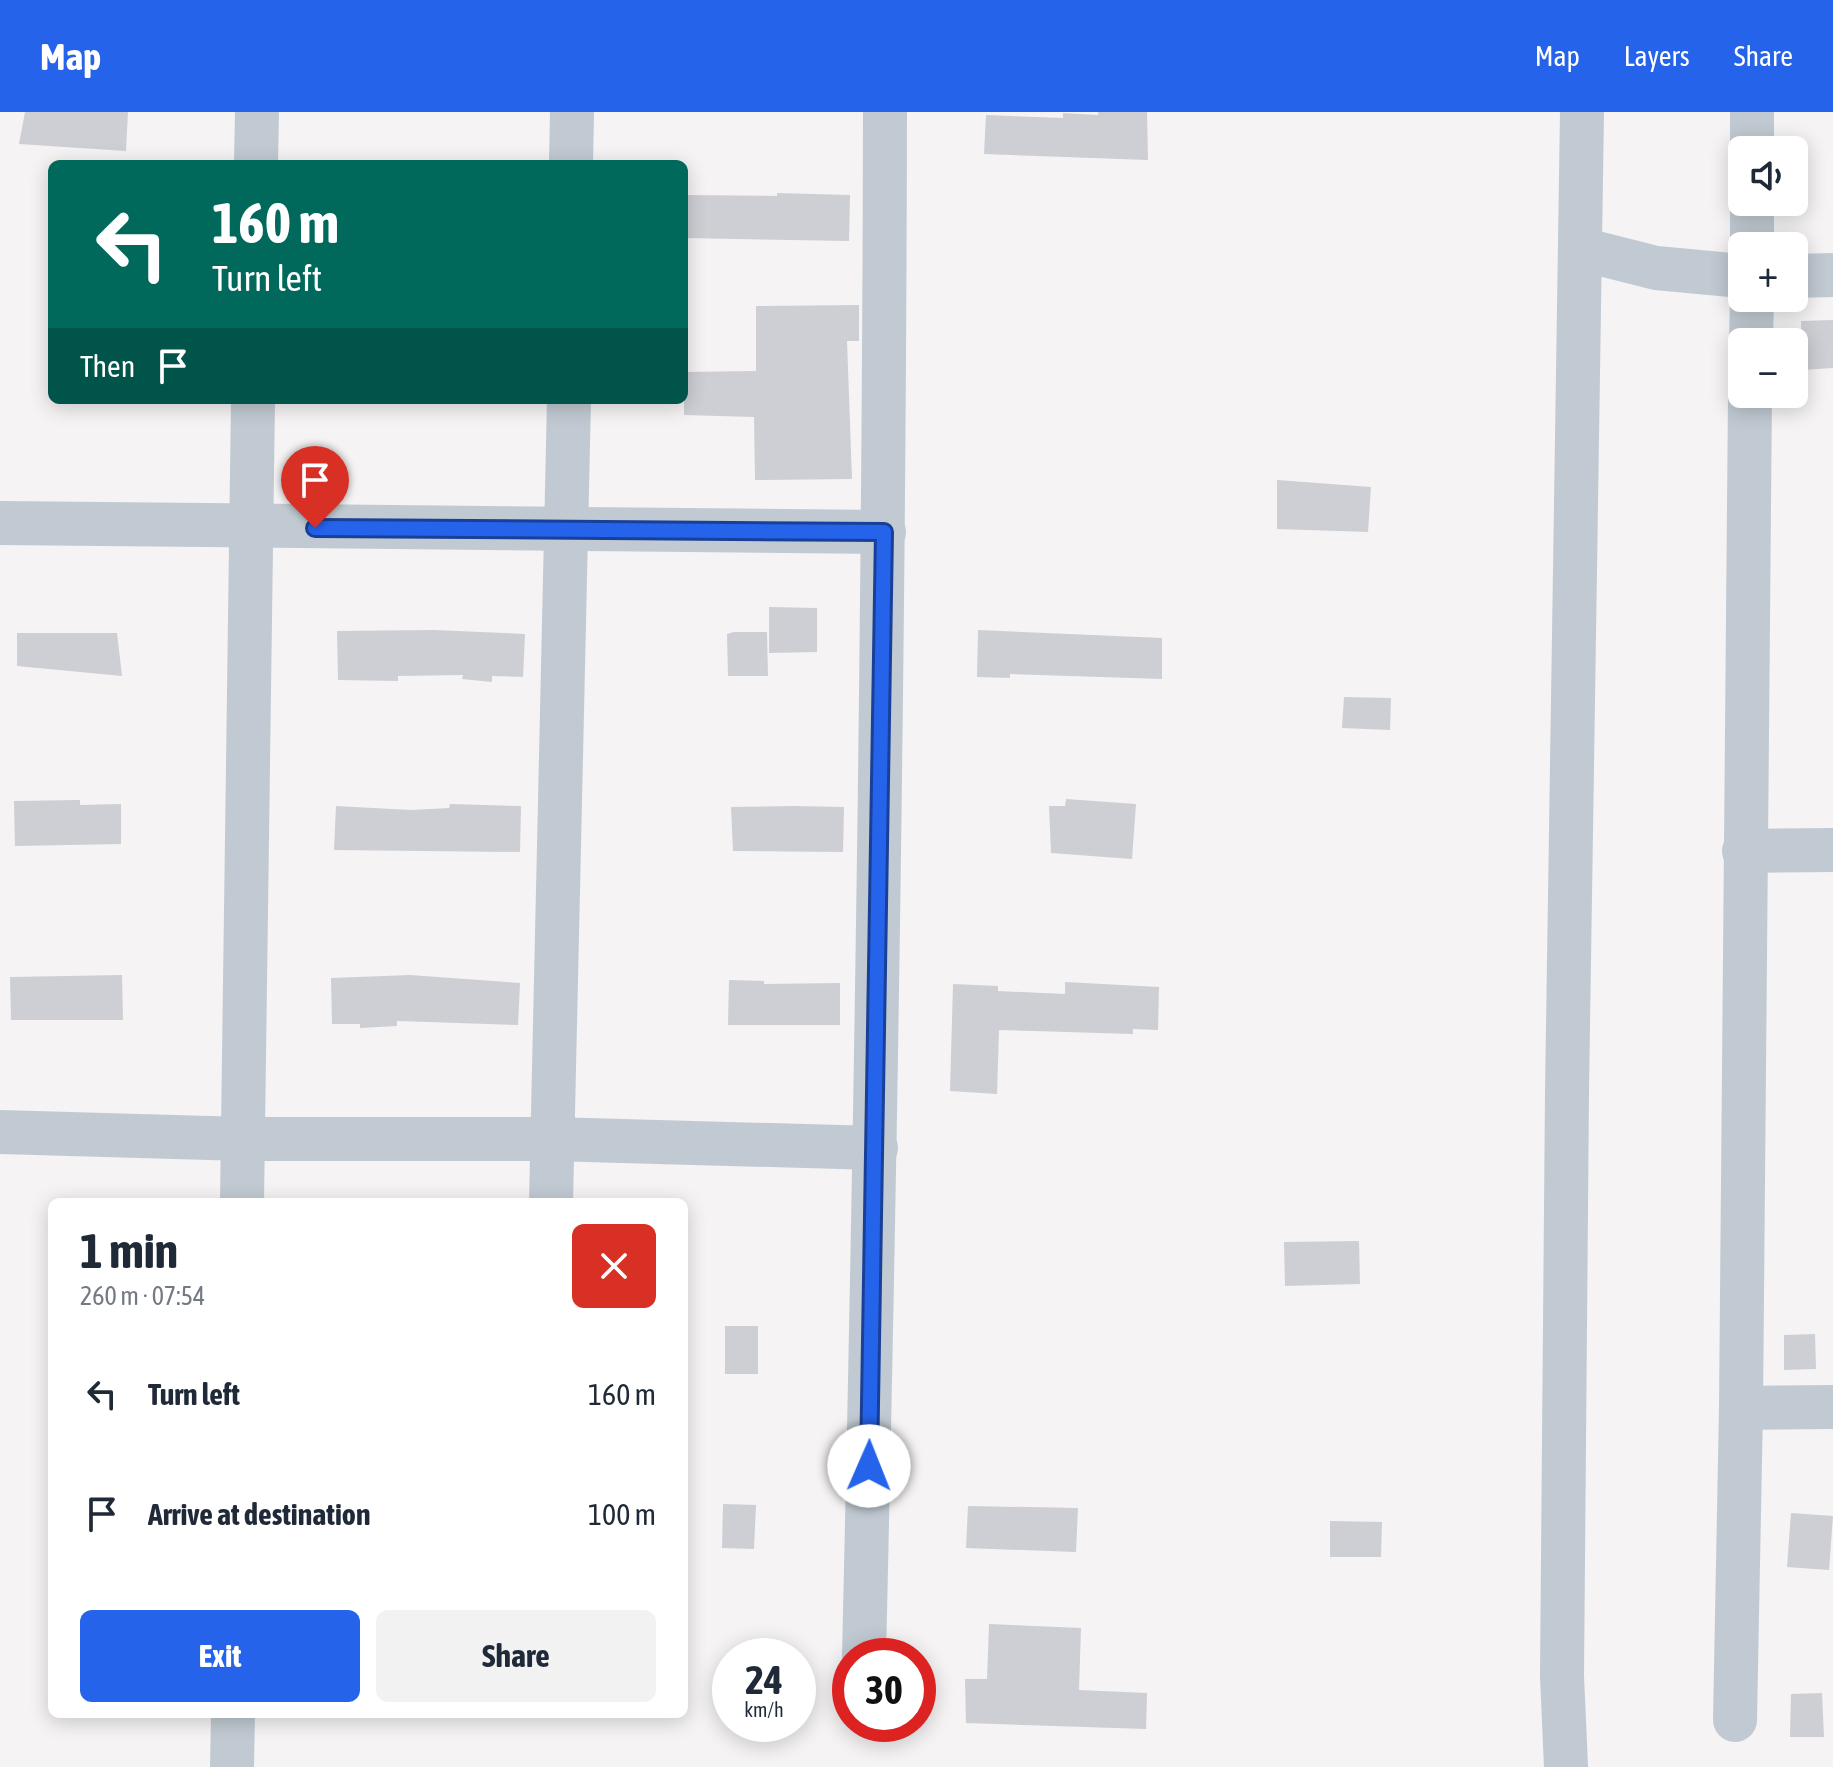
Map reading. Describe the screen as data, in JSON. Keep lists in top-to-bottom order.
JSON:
{
  "page": {
    "header": "Map",
    "nav": ["Map", "Layers", "Share"],
    "map_buttons": ["+", "−"],
    "turn": ["160 m", "Turn left"],
    "then": "Then",
    "heading": ["1 min", "260 m · 07:54"],
    "list": [
      {
        "name": "Turn left",
        "value": "160 m"
      },
      {
        "name": "Arrive at destination",
        "value": "100 m"
      }
    ],
    "buttons": ["Exit", "Share"],
    "speed": "24 km/h",
    "limit": "30"
  }
}
